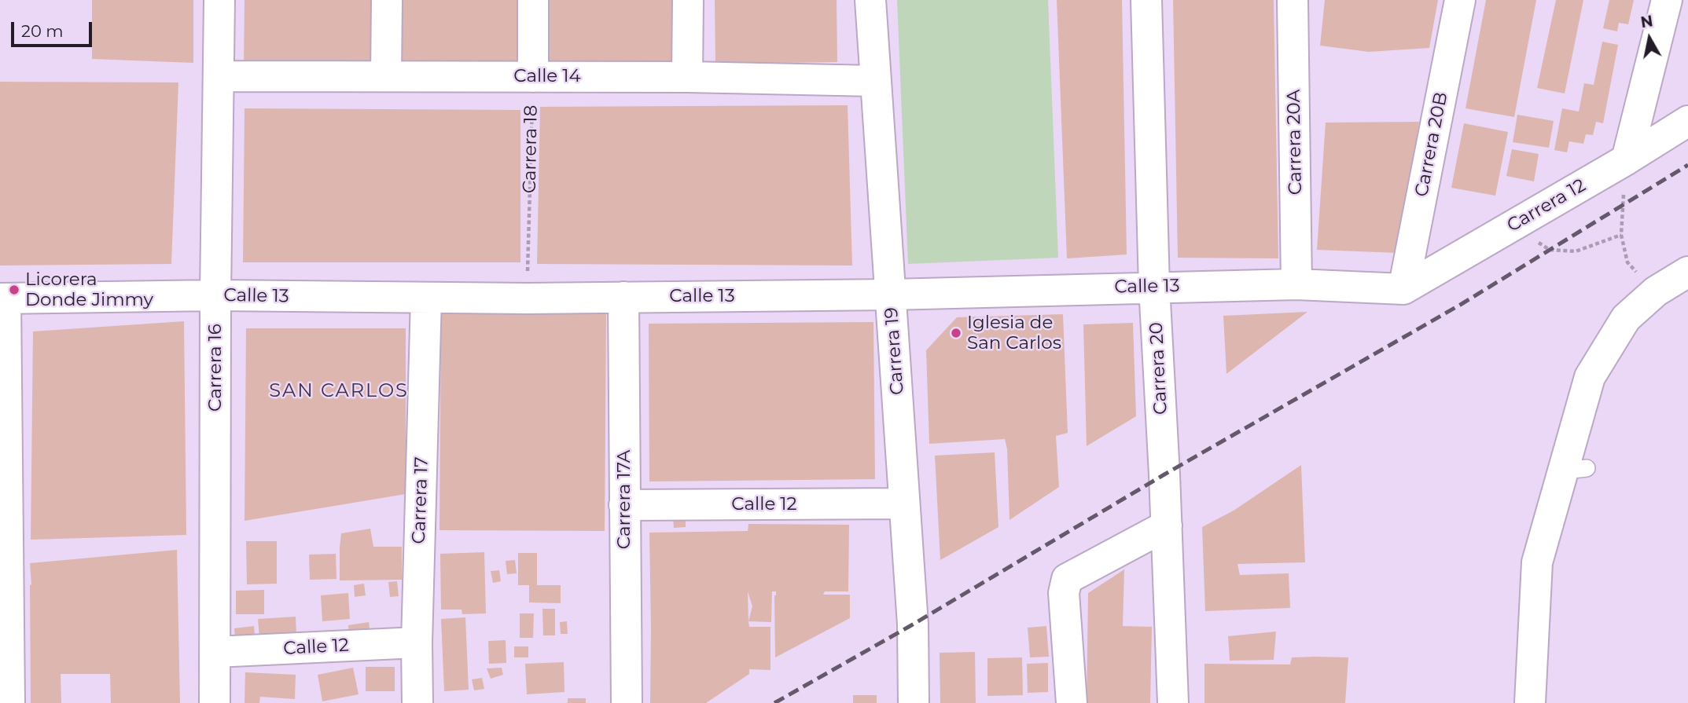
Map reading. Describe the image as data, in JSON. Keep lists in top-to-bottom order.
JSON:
{
  "streets": {
    "street": [
      "Calle 14",
      "Carrera 20A",
      "Carrera 20B",
      "Carrera 12",
      "Calle 13",
      "Carrera 19",
      "Carrera 16",
      "Carrera 20",
      "Carrera 17A",
      "Carrera 17",
      "Calle 12"
    ],
    "path": ["Carrera 18"]
  },
  "crossings": [
    ["Calle 14", "Carrera 18"],
    ["Calle 14", "Carrera 19"],
    ["Calle 14", "Carrera 16"],
    ["Carrera 20A", "Calle 13"],
    ["Carrera 20B", "Carrera 12"],
    ["Carrera 20B", "Calle 13"],
    ["Carrera 18", "Calle 13"],
    ["Carrera 12", "Calle 13"],
    ["Calle 13", "Carrera 19"],
    ["Calle 13", "Carrera 16"],
    ["Calle 13", "Carrera 20"],
    ["Calle 13", "Carrera 17A"],
    ["Calle 13", "Carrera 17"],
    ["Carrera 19", "Calle 12"],
    ["Carrera 16", "Calle 12"],
    ["Carrera 17A", "Calle 12"],
    ["Carrera 17", "Calle 12"]
  ],
  "districts": ["SAN CARLOS"],
  "places": ["Licorera Donde Jimmy", "Iglesia de San Carlos"],
  "scale_bar": "20 m",
  "north": "top"
}
